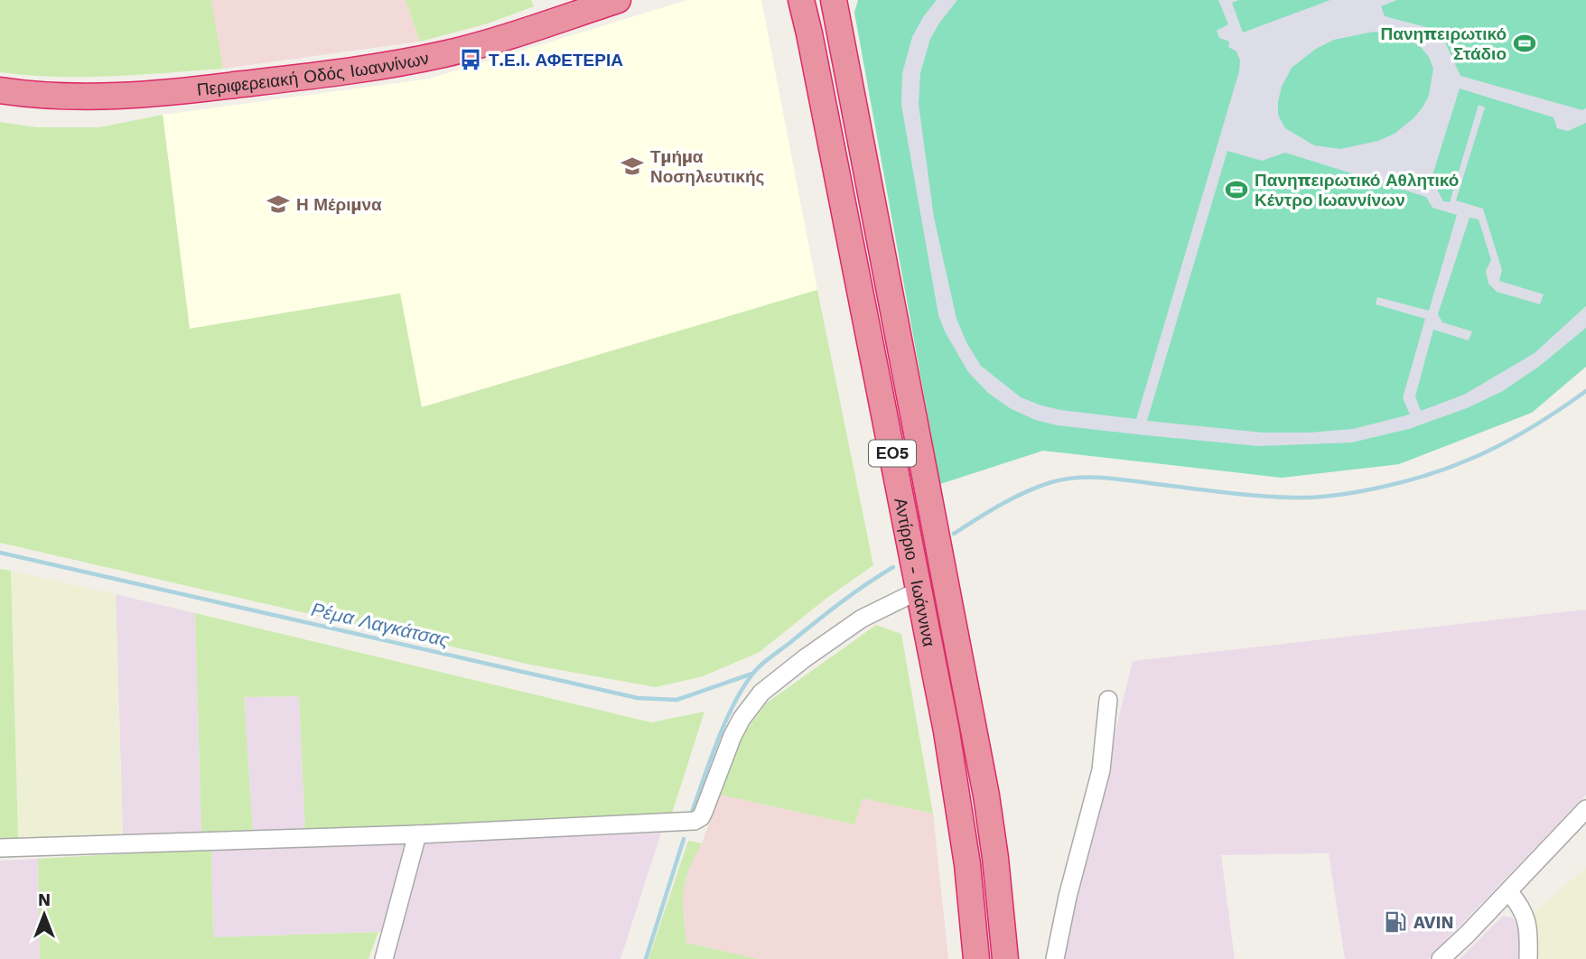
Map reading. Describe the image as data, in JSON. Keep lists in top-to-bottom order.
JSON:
{
  "streets": {
    "highway": ["Περιφερειακή Οδός Ιωαννίνων", "ΕΟ5", "Αντίρριο - Ιωάννινα"]
  },
  "water": ["Ρέμα Λαγκάτσας"],
  "places": {
    "sports": ["Πανηπειρωτικό Στάδιο", "Πανηπειρωτικό Αθλητικό Κέντρο Ιωαννίνων"],
    "bus stop": ["Τ.Ε.Ι. ΑΦΕΤΕΡΙΑ"],
    "school or university": ["Τμήμα Νοσηλευτικής", "Η Μέριμνα"],
    "fuel station": ["AVIN"]
  },
  "north": "top"
}
